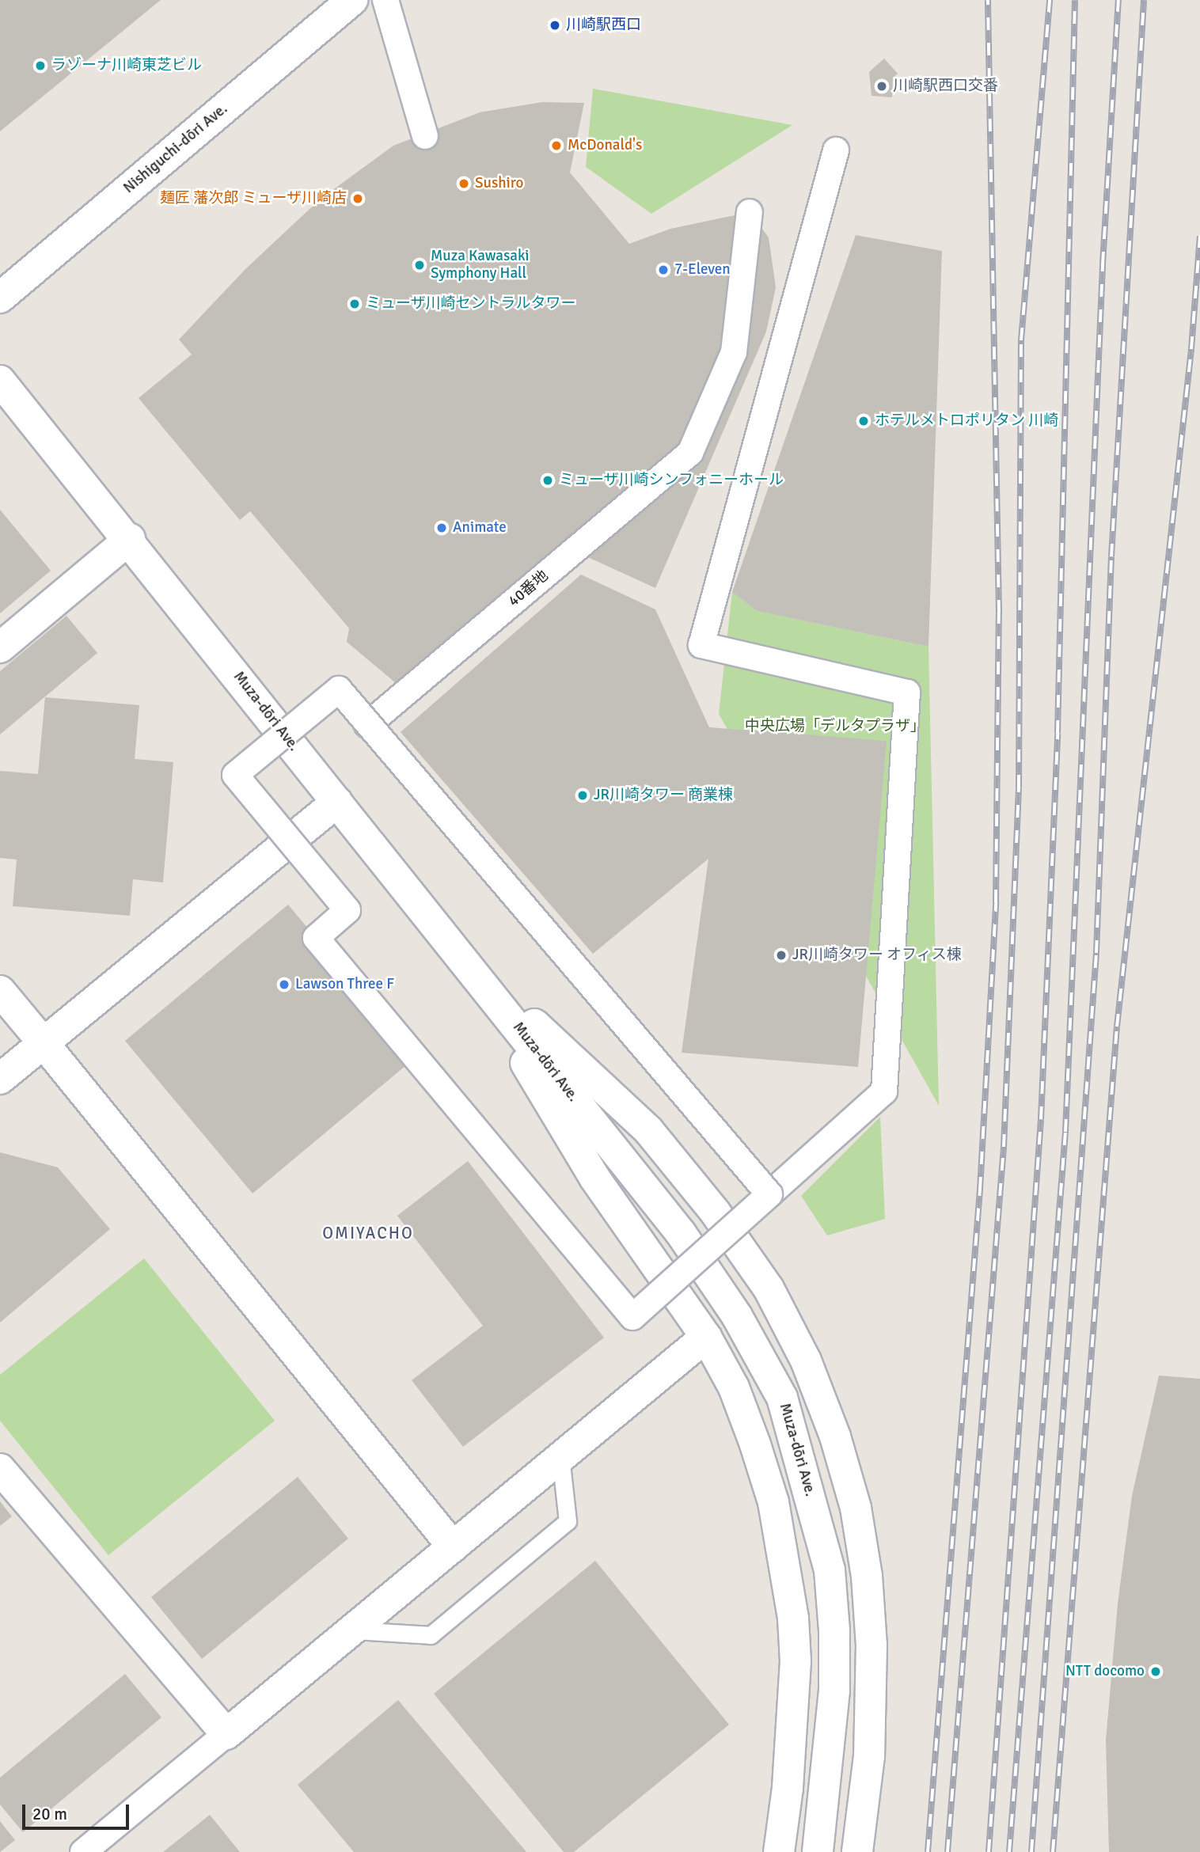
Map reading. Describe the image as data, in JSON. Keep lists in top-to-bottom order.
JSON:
{
  "streets": {
    "street": ["Nishiguchi-dōri Ave.", "40番地", "Muza-dōri Ave."]
  },
  "districts": ["OMIYACHO"],
  "parks": ["中央広場「デルタプラザ」"],
  "places": [
    "川崎駅西口",
    "ラゾーナ川崎東芝ビル",
    "川崎駅西口交番",
    "McDonald's",
    "Sushiro",
    "麺匠 藩次郎 ミューザ川崎店",
    "Muza Kawasaki Symphony Hall",
    "7-Eleven",
    "ミューザ川崎セントラルタワー",
    "ホテルメトロポリタン 川崎",
    "ミューザ川崎シンフォニーホール",
    "Animate",
    "JR川崎タワー 商業棟",
    "JR川崎タワー オフィス棟",
    "Lawson Three F",
    "NTT docomo"
  ],
  "scale_bar": "20 m"
}
